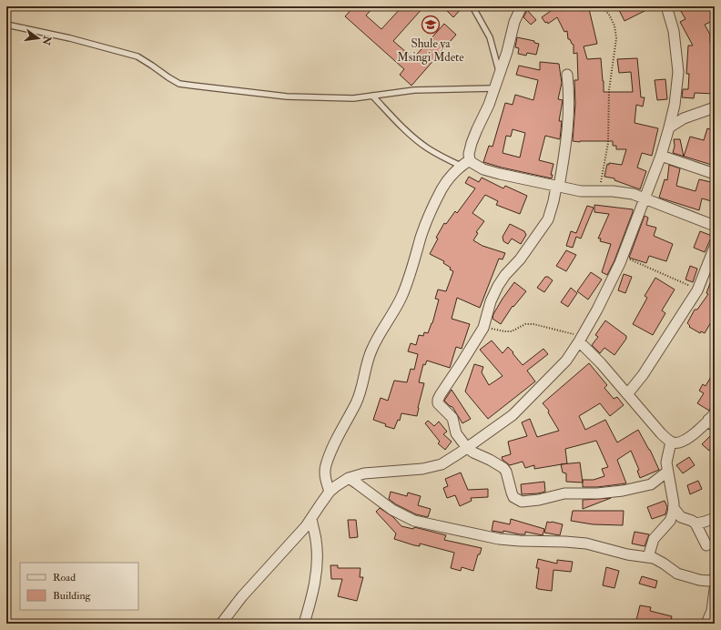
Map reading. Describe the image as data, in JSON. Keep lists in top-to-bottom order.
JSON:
{
  "places": {
    "school or university": ["Shule ya Msingi Mdete"]
  },
  "legend": ["Road", "Building"],
  "north": "right"
}
